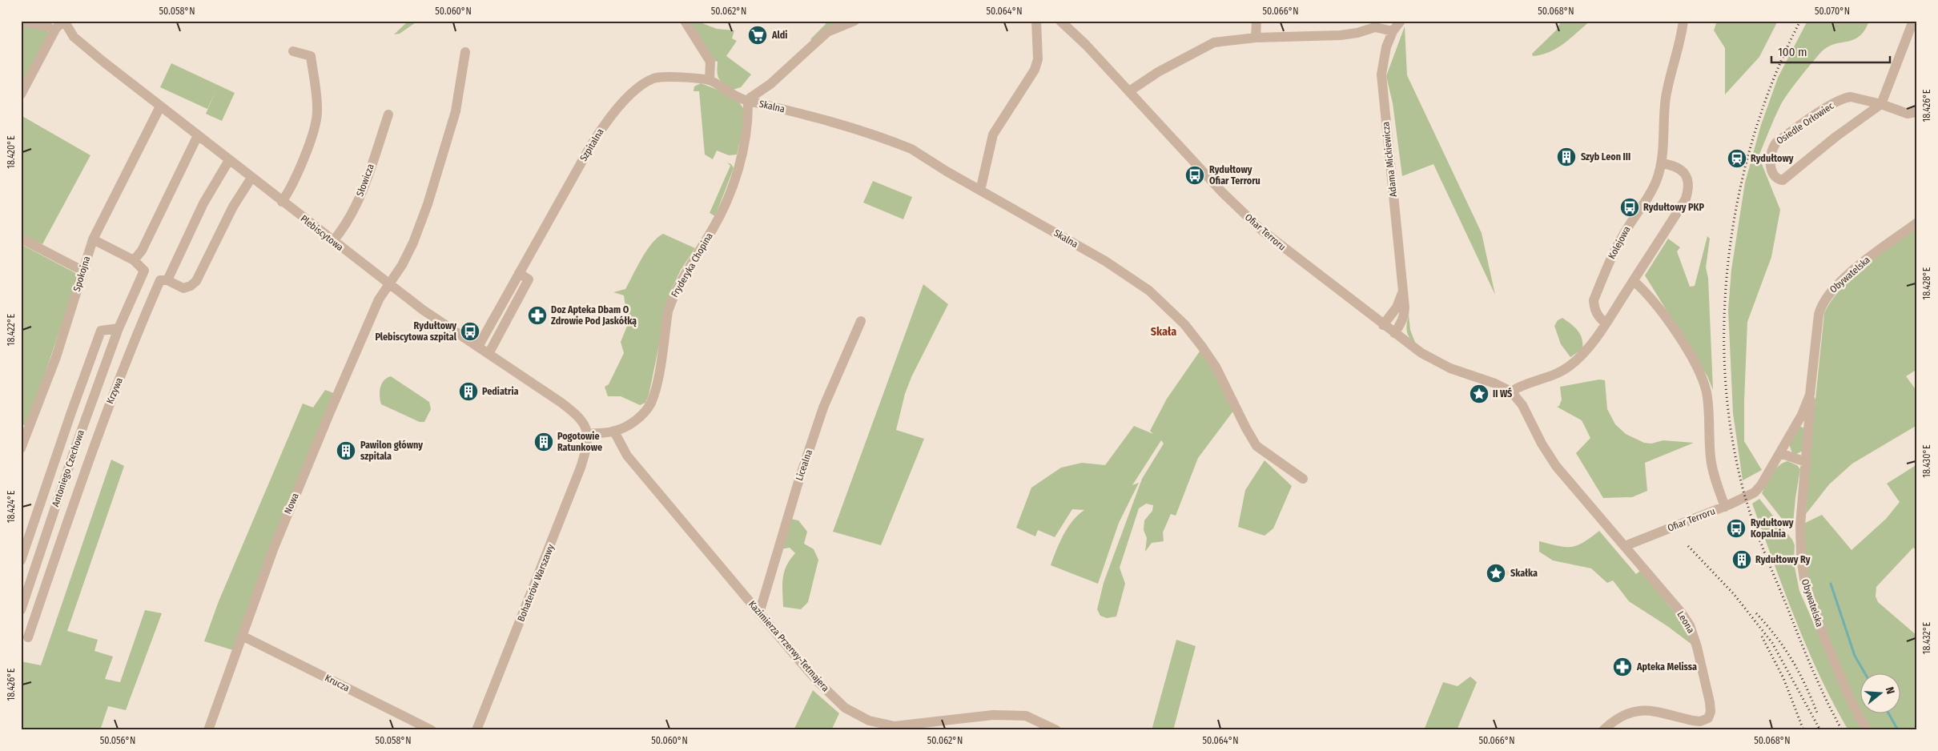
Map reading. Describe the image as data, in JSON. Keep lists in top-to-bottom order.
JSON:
{
  "streets": {
    "street": [
      "Skalna",
      "Osiedle Orłowiec",
      "Szpitalna",
      "Adama Mickiewicza",
      "Słowicza",
      "Ofiar Terroru",
      "Plebiscytowa",
      "Kolejowa",
      "Fryderyka Chopina",
      "Spokojna",
      "Obywatelska",
      "Krzywa",
      "Licealna",
      "Antoniego Czechowa",
      "Nowa",
      "Bohaterów Warszawy",
      "Leona",
      "Kazimierza Przerwy-Tetmajera",
      "Krucza"
    ]
  },
  "crossings": [
    ["Skalna", "Szpitalna"],
    ["Skalna", "Fryderyka Chopina"],
    ["Szpitalna", "Plebiscytowa"],
    ["Szpitalna", "Fryderyka Chopina"],
    ["Adama Mickiewicza", "Ofiar Terroru"],
    ["Słowicza", "Plebiscytowa"],
    ["Ofiar Terroru", "Obywatelska"],
    ["Ofiar Terroru", "Leona"],
    ["Plebiscytowa", "Fryderyka Chopina"],
    ["Plebiscytowa", "Spokojna"],
    ["Plebiscytowa", "Krzywa"],
    ["Plebiscytowa", "Nowa"],
    ["Plebiscytowa", "Bohaterów Warszawy"],
    ["Fryderyka Chopina", "Bohaterów Warszawy"],
    ["Fryderyka Chopina", "Kazimierza Przerwy-Tetmajera"],
    ["Licealna", "Kazimierza Przerwy-Tetmajera"],
    ["Nowa", "Krucza"]
  ],
  "districts": ["Skała"],
  "places": {
    "supermarket": ["Aldi"],
    "building": [
      "Szyb Leon III",
      "Pediatria",
      "Pogotowie Ratunkowe",
      "Pawilon główny szpitala",
      "Rydułtowy Ry"
    ],
    "station": ["Rydułtowy"],
    "bus stop": [
      "Rydułtowy Ofiar Terroru",
      "Rydułtowy PKP",
      "Rydułtowy Plebiscytowa szpital",
      "Rydułtowy Kopalnia"
    ],
    "pharmacy": ["Doz Apteka Dbam O Zdrowie Pod Jaskółką", "Apteka Melissa"],
    "place": ["II WŚ", "Skałka"]
  },
  "scale_bar": "100 m",
  "north": "right",
  "coordinates": [
    "50.058°N",
    "50.060°N",
    "50.062°N",
    "50.064°N",
    "50.066°N",
    "50.068°N",
    "50.070°N",
    "18.426°E",
    "18.420°E",
    "18.428°E",
    "18.422°E",
    "18.430°E",
    "18.424°E",
    "18.432°E",
    "50.056°N"
  ]
}
